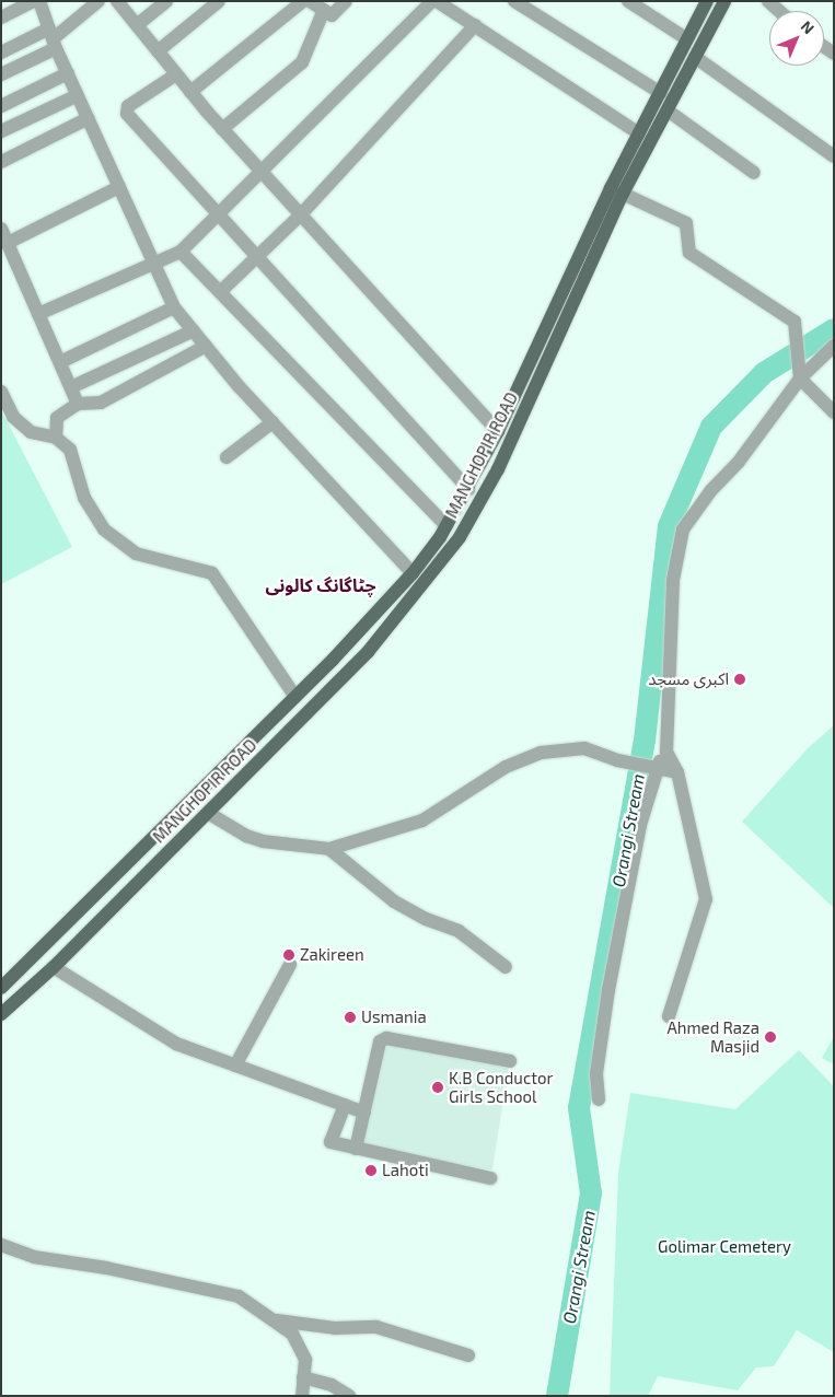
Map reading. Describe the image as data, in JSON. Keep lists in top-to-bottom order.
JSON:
{
  "streets": {
    "main road": ["MANGHOPIR ROAD"]
  },
  "districts": ["چٹاگانگ کالونی"],
  "water": ["Orangi Stream"],
  "parks": ["Golimar Cemetery"],
  "places": [
    "اکبری مسجد",
    "Zakireen",
    "Usmania",
    "Ahmed Raza Masjid",
    "K.B Conductor Girls School",
    "Lahoti"
  ],
  "north": "top right"
}
